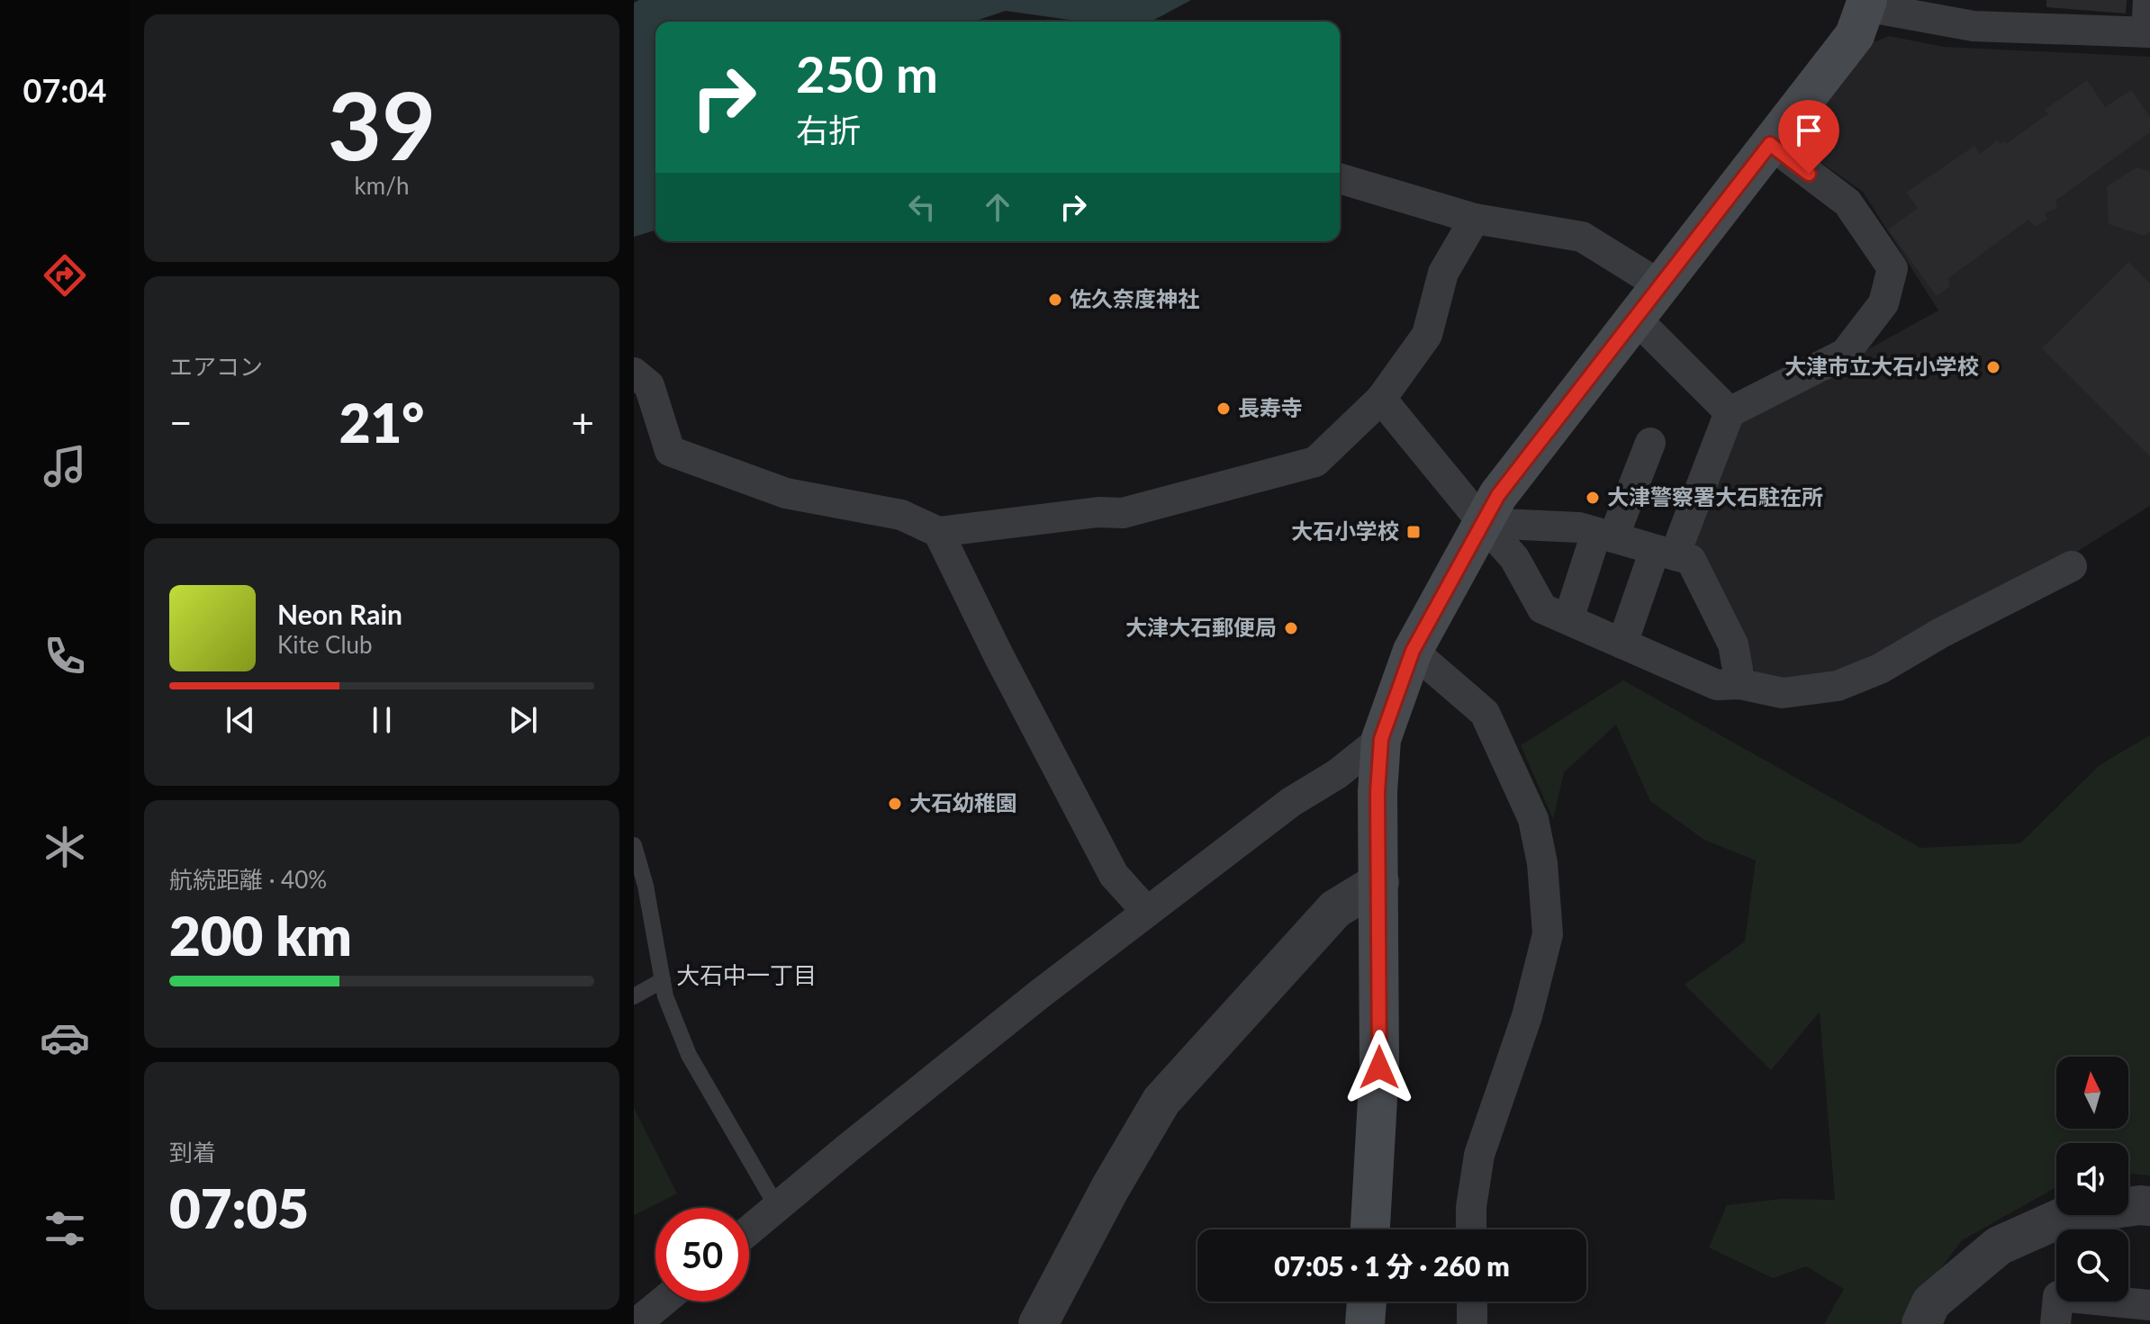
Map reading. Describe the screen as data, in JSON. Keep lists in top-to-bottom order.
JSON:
{
  "districts": ["大石中一丁目"],
  "places": {
    "other": [
      "佐久奈度神社",
      "大津市立大石小学校",
      "長寿寺",
      "大津警察署大石駐在所",
      "大津大石郵便局",
      "大石幼稚園"
    ],
    "transit": ["大石小学校"]
  },
  "north": "top",
  "page": {
    "tabs": "07:04",
    "tile": [
      ["39", "km/h"],
      "エアコン",
      ["航続距離 · 40%", "200 km"],
      ["到着", "07:05"]
    ],
    "turn": ["250 m", "右折"],
    "heat": ["−", "21°", "+"],
    "song": ["Neon Rain", "Kite Club"],
    "limit": "50",
    "trip": "07:05 · 1 分 · 260 m"
  }
}
